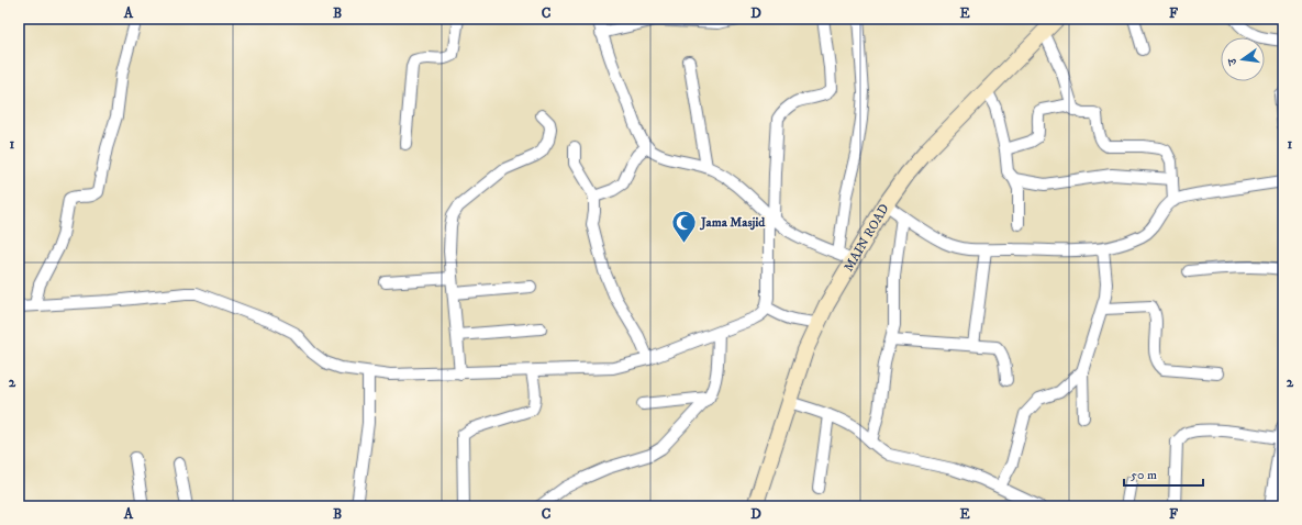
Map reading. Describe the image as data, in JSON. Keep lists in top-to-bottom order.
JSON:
{
  "streets": {
    "main road": ["MAIN ROAD"]
  },
  "places": {
    "mosque": ["Jama Masjid"]
  },
  "scale_bar": "50 m",
  "north": "left",
  "grid": {
    "columns": [
      "A",
      "B",
      "C",
      "D",
      "E",
      "F"
    ],
    "rows": ["1", "2"]
  }
}
